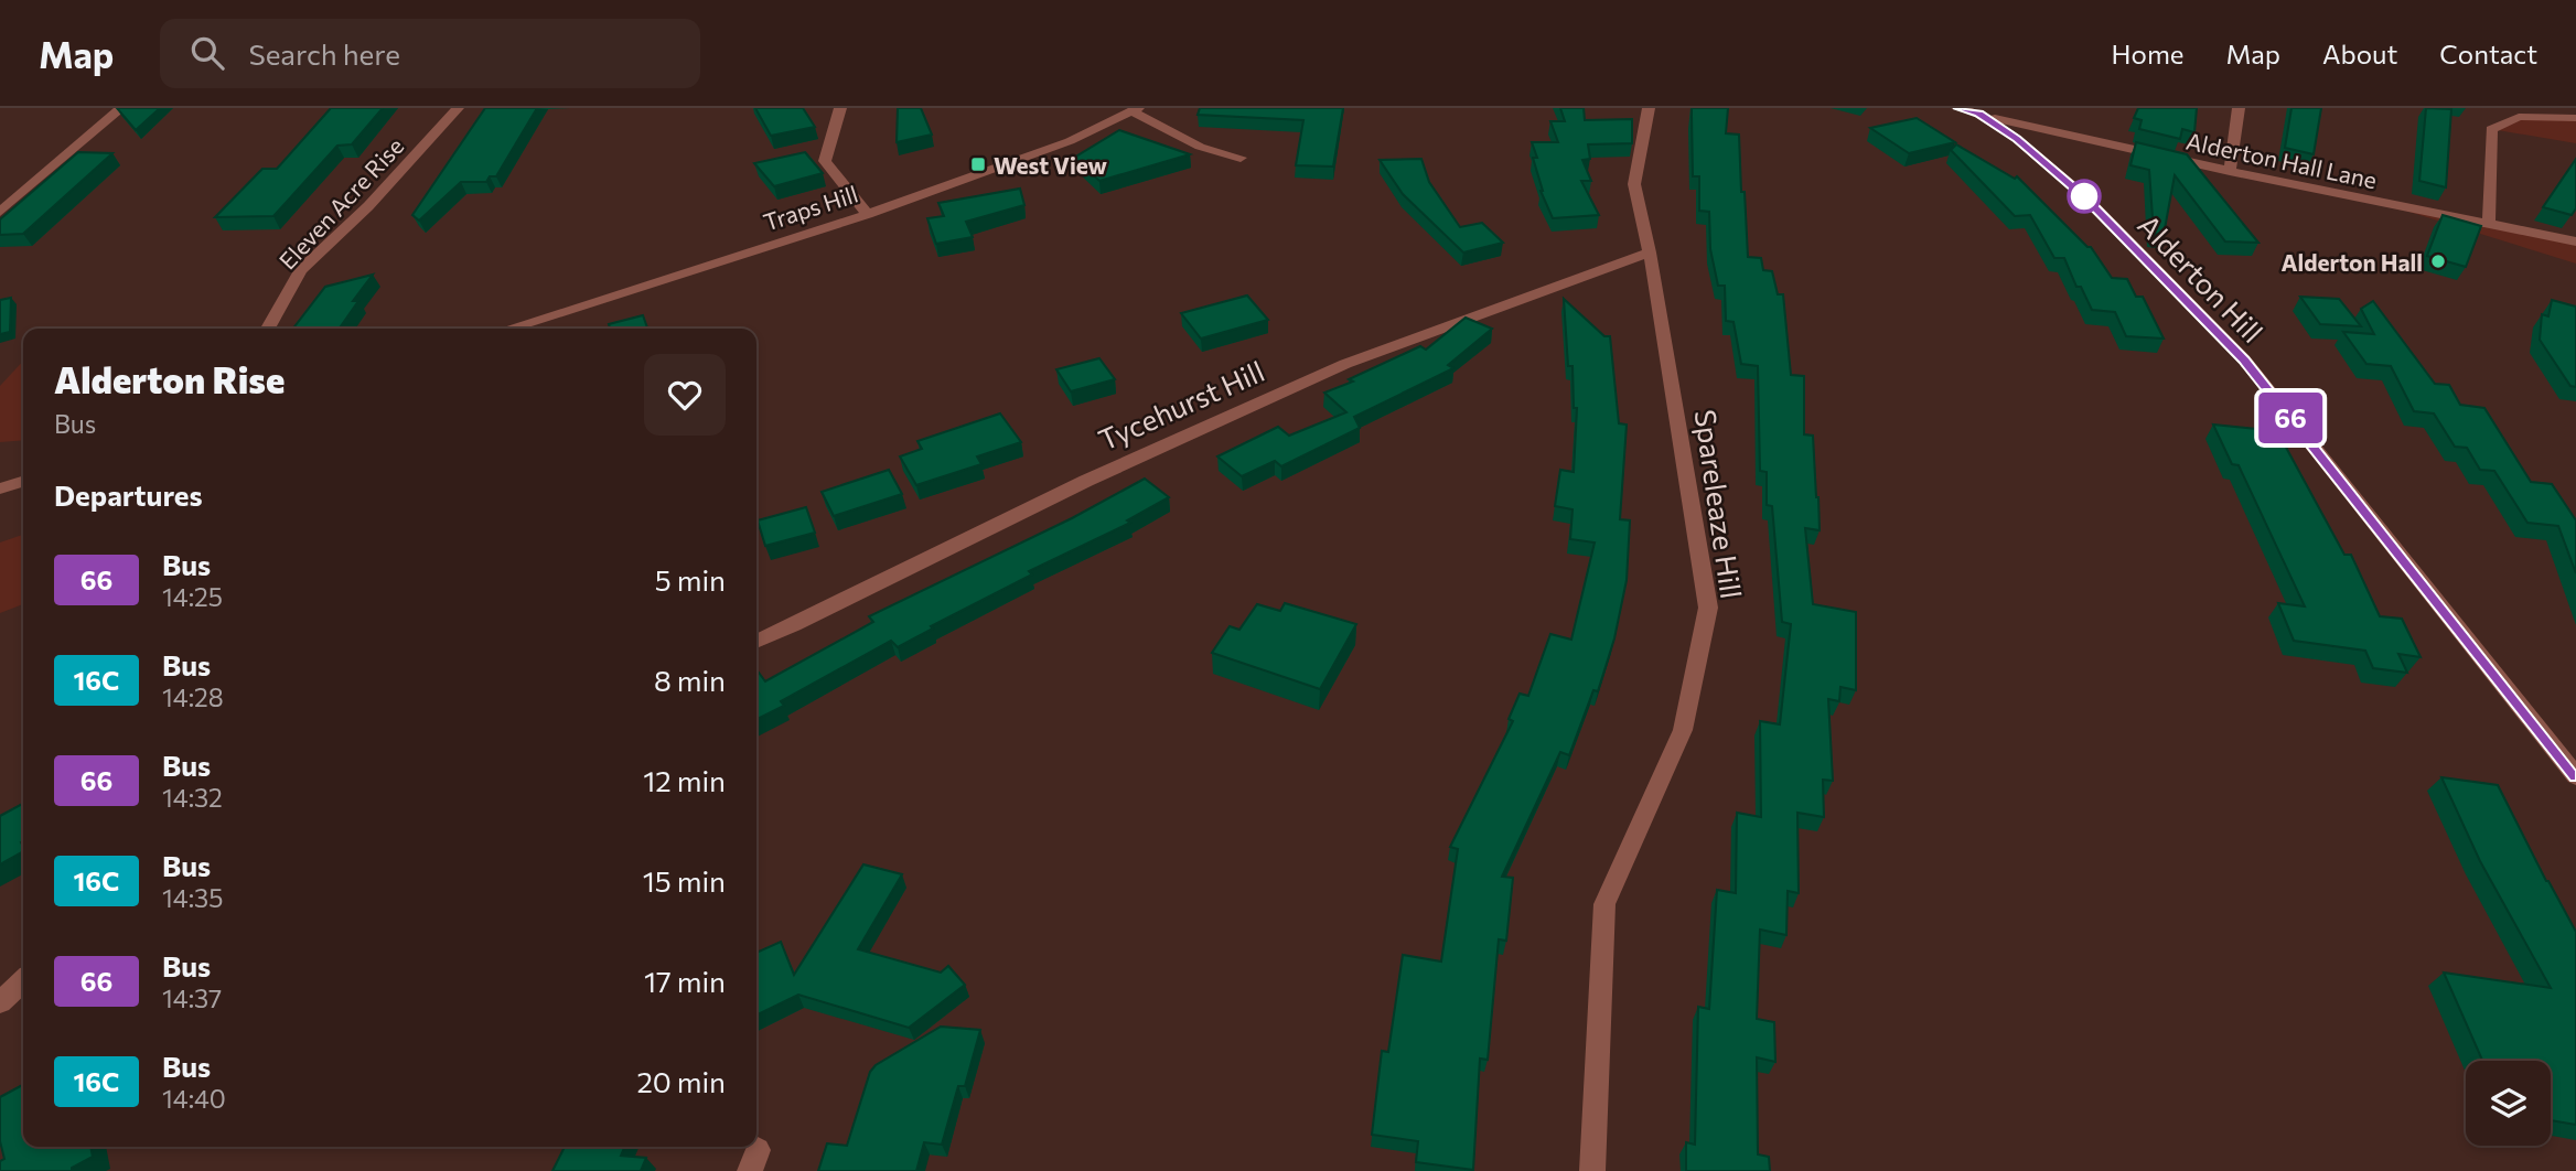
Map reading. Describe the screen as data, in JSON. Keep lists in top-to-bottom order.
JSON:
{
  "streets": {
    "street": [
      "Alderton Hall Lane",
      "Eleven Acre Rise",
      "Traps Hill",
      "Alderton Hill",
      "Tycehurst Hill",
      "Spareleaze Hill"
    ]
  },
  "crossings": [
    ["Alderton Hall Lane", "Alderton Hill"],
    ["Tycehurst Hill", "Spareleaze Hill"]
  ],
  "places": {
    "transit": ["West View"],
    "other": ["Alderton Hall"]
  },
  "lines": ["bus line 66"],
  "page": {
    "header": "Map",
    "search": "Search here",
    "nav": [
      "Home",
      "Map",
      "About",
      "Contact"
    ],
    "on_map": "66",
    "heading": [
      ["Alderton Rise", "Bus"],
      "Departures"
    ],
    "list": [
      {
        "mark": "66",
        "name": "Bus",
        "note": "14:25",
        "value": "5 min"
      },
      {
        "mark": "16C",
        "name": "Bus",
        "note": "14:28",
        "value": "8 min"
      },
      {
        "mark": "66",
        "name": "Bus",
        "note": "14:32",
        "value": "12 min"
      },
      {
        "mark": "16C",
        "name": "Bus",
        "note": "14:35",
        "value": "15 min"
      },
      {
        "mark": "66",
        "name": "Bus",
        "note": "14:37",
        "value": "17 min"
      },
      {
        "mark": "16C",
        "name": "Bus",
        "note": "14:40",
        "value": "20 min"
      }
    ]
  }
}
